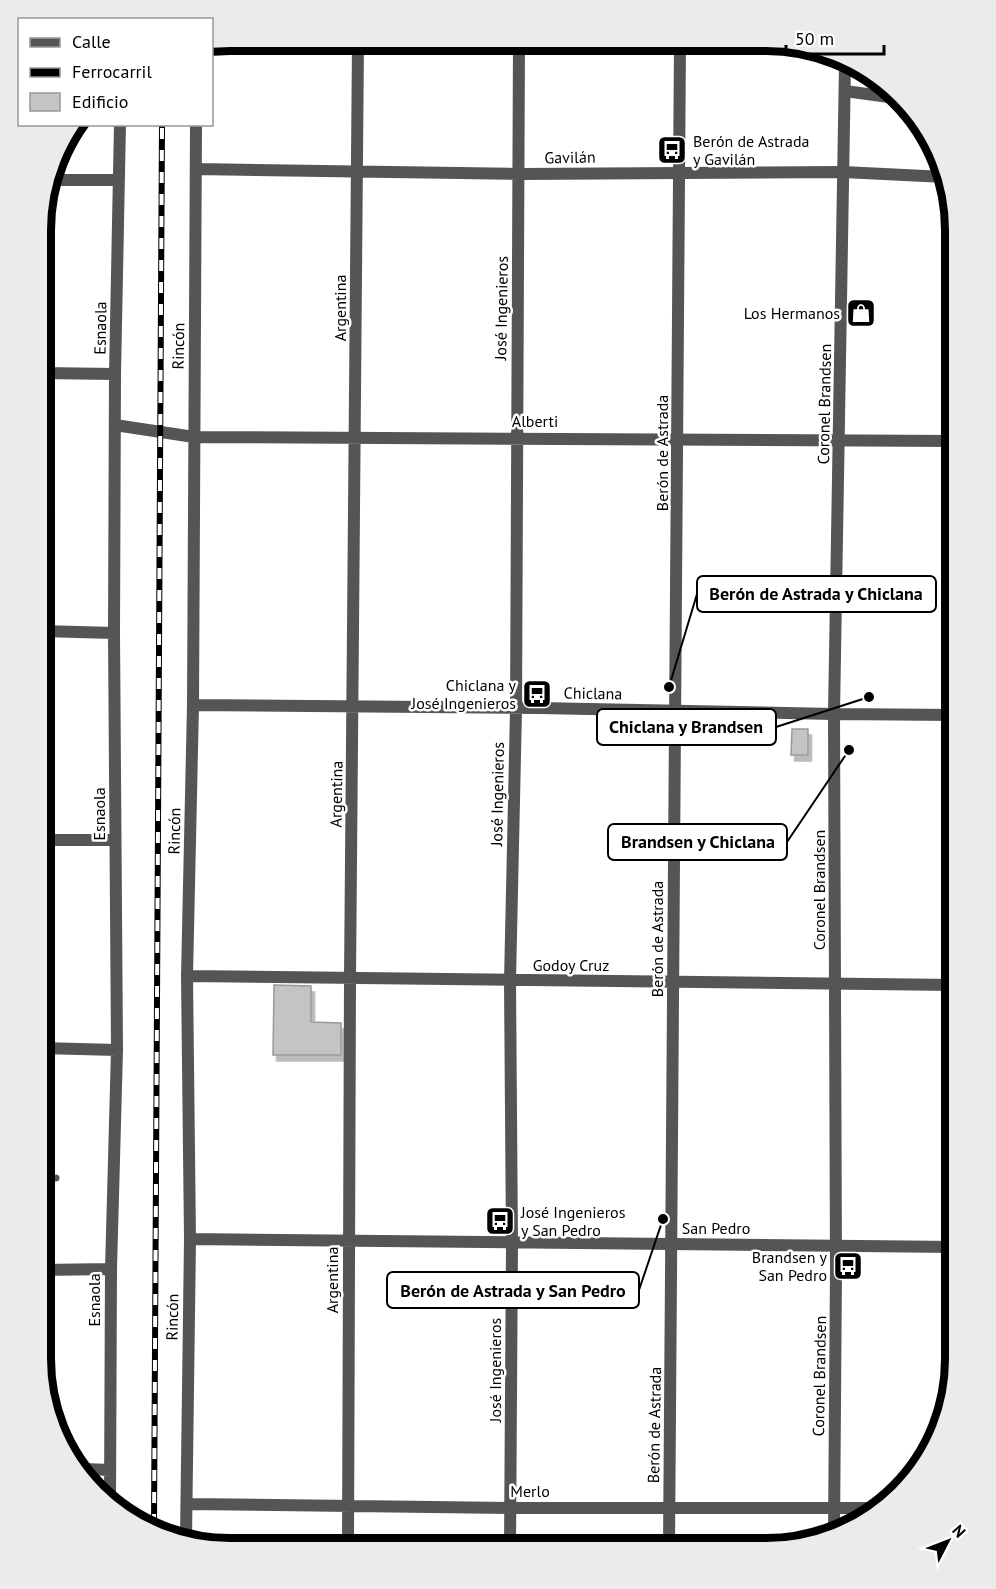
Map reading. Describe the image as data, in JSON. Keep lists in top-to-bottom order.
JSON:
{
  "streets": {
    "street": [
      "Gavilán",
      "Argentina",
      "José Ingenieros",
      "Esnaola",
      "Rincón",
      "Coronel Brandsen",
      "Alberti",
      "Berón de Astrada",
      "Chiclana",
      "Godoy Cruz",
      "San Pedro",
      "Merlo"
    ]
  },
  "crossings": [
    ["Gavilán", "Argentina"],
    ["Gavilán", "José Ingenieros"],
    ["Gavilán", "Rincón"],
    ["Gavilán", "Coronel Brandsen"],
    ["Gavilán", "Berón de Astrada"],
    ["Argentina", "Alberti"],
    ["Argentina", "Chiclana"],
    ["Argentina", "Godoy Cruz"],
    ["Argentina", "San Pedro"],
    ["Argentina", "Merlo"],
    ["José Ingenieros", "Alberti"],
    ["José Ingenieros", "Chiclana"],
    ["José Ingenieros", "Godoy Cruz"],
    ["José Ingenieros", "San Pedro"],
    ["José Ingenieros", "Merlo"],
    ["Esnaola", "Alberti"],
    ["Rincón", "Alberti"],
    ["Rincón", "Chiclana"],
    ["Rincón", "Godoy Cruz"],
    ["Rincón", "San Pedro"],
    ["Rincón", "Merlo"],
    ["Coronel Brandsen", "Alberti"],
    ["Coronel Brandsen", "Chiclana"],
    ["Coronel Brandsen", "Godoy Cruz"],
    ["Coronel Brandsen", "San Pedro"],
    ["Coronel Brandsen", "Merlo"],
    ["Alberti", "Berón de Astrada"],
    ["Berón de Astrada", "Chiclana"],
    ["Berón de Astrada", "Godoy Cruz"],
    ["Berón de Astrada", "San Pedro"],
    ["Berón de Astrada", "Merlo"]
  ],
  "places": {
    "bus stop": [
      "Berón de Astrada y Gavilán",
      "Chiclana y José Ingenieros",
      "José Ingenieros y San Pedro",
      "Brandsen y San Pedro"
    ],
    "shop": ["Los Hermanos"],
    "other": [
      "Berón de Astrada y Chiclana",
      "Chiclana y Brandsen",
      "Brandsen y Chiclana",
      "Berón de Astrada y San Pedro"
    ]
  },
  "legend": ["Calle", "Ferrocarril", "Edificio"],
  "scale_bar": "50 m",
  "north": "top right"
}
